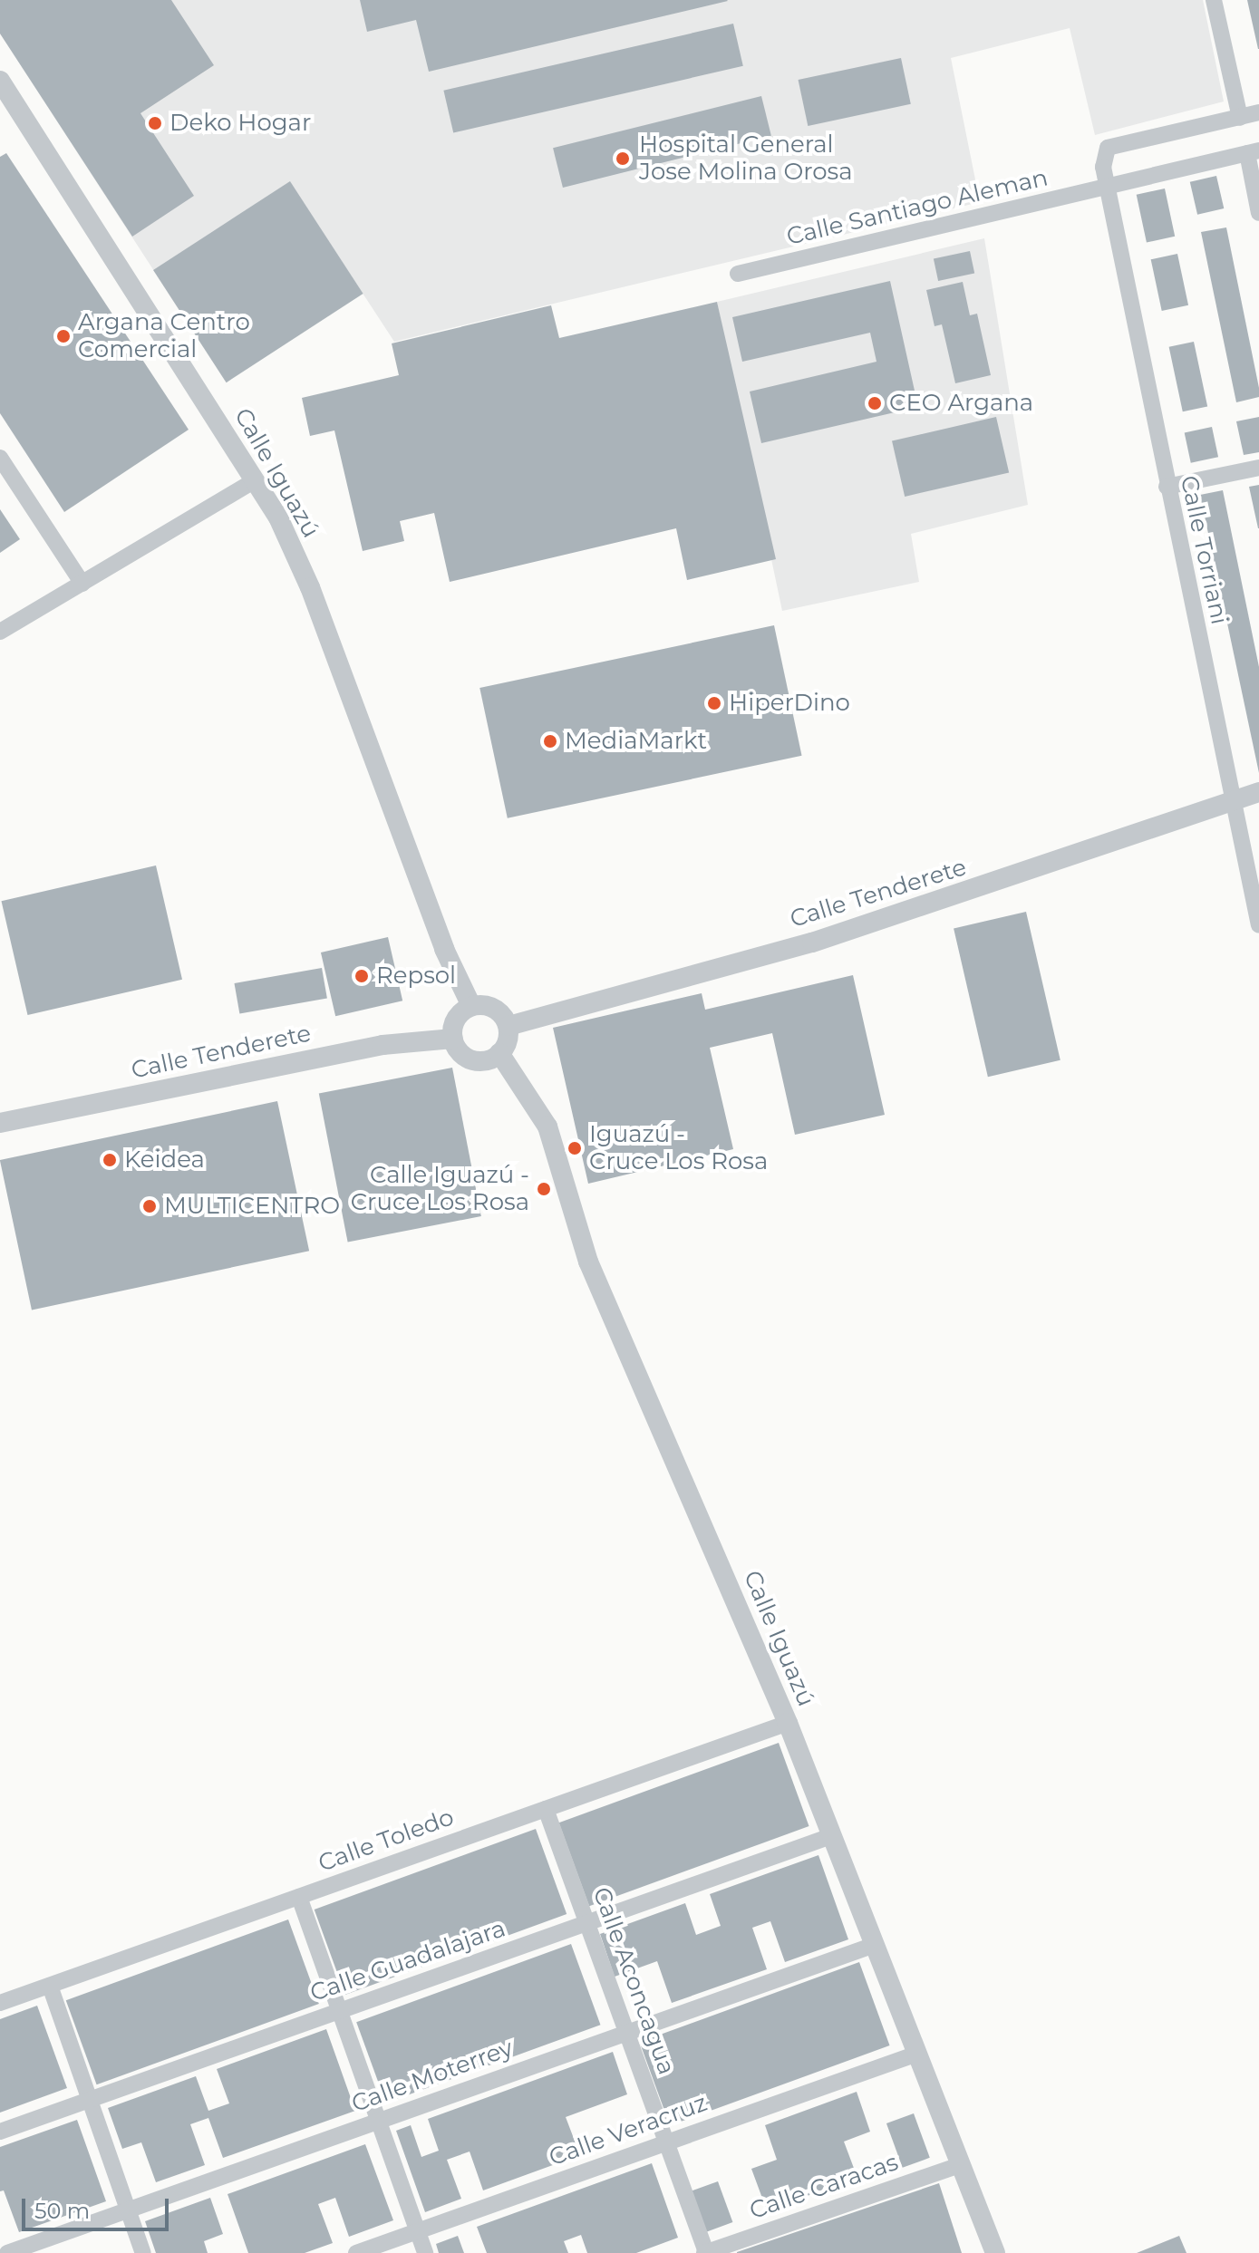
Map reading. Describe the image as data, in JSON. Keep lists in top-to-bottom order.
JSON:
{
  "streets": {
    "street": [
      "Calle Santiago Aleman",
      "Calle Iguazú",
      "Calle Torriani",
      "Calle Tenderete",
      "Calle Toledo",
      "Calle Guadalajara",
      "Calle Aconcagua",
      "Calle Moterrey",
      "Calle Veracruz",
      "Calle Caracas"
    ]
  },
  "crossings": [
    ["Calle Santiago Aleman", "Calle Torriani"],
    ["Calle Iguazú", "Calle Tenderete"],
    ["Calle Iguazú", "Calle Toledo"],
    ["Calle Iguazú", "Calle Guadalajara"],
    ["Calle Iguazú", "Calle Moterrey"],
    ["Calle Iguazú", "Calle Veracruz"],
    ["Calle Iguazú", "Calle Caracas"],
    ["Calle Torriani", "Calle Tenderete"],
    ["Calle Toledo", "Calle Aconcagua"],
    ["Calle Guadalajara", "Calle Aconcagua"],
    ["Calle Aconcagua", "Calle Moterrey"],
    ["Calle Aconcagua", "Calle Veracruz"],
    ["Calle Aconcagua", "Calle Caracas"]
  ],
  "places": [
    "Deko Hogar",
    "Hospital General Jose Molina Orosa",
    "Argana Centro Comercial",
    "CEO Argana",
    "HiperDino",
    "MediaMarkt",
    "Repsol",
    "Iguazú - Cruce Los Rosa",
    "Keidea",
    "Calle Iguazú - Cruce Los Rosa",
    "MULTICENTRO"
  ],
  "scale_bar": "50 m"
}
